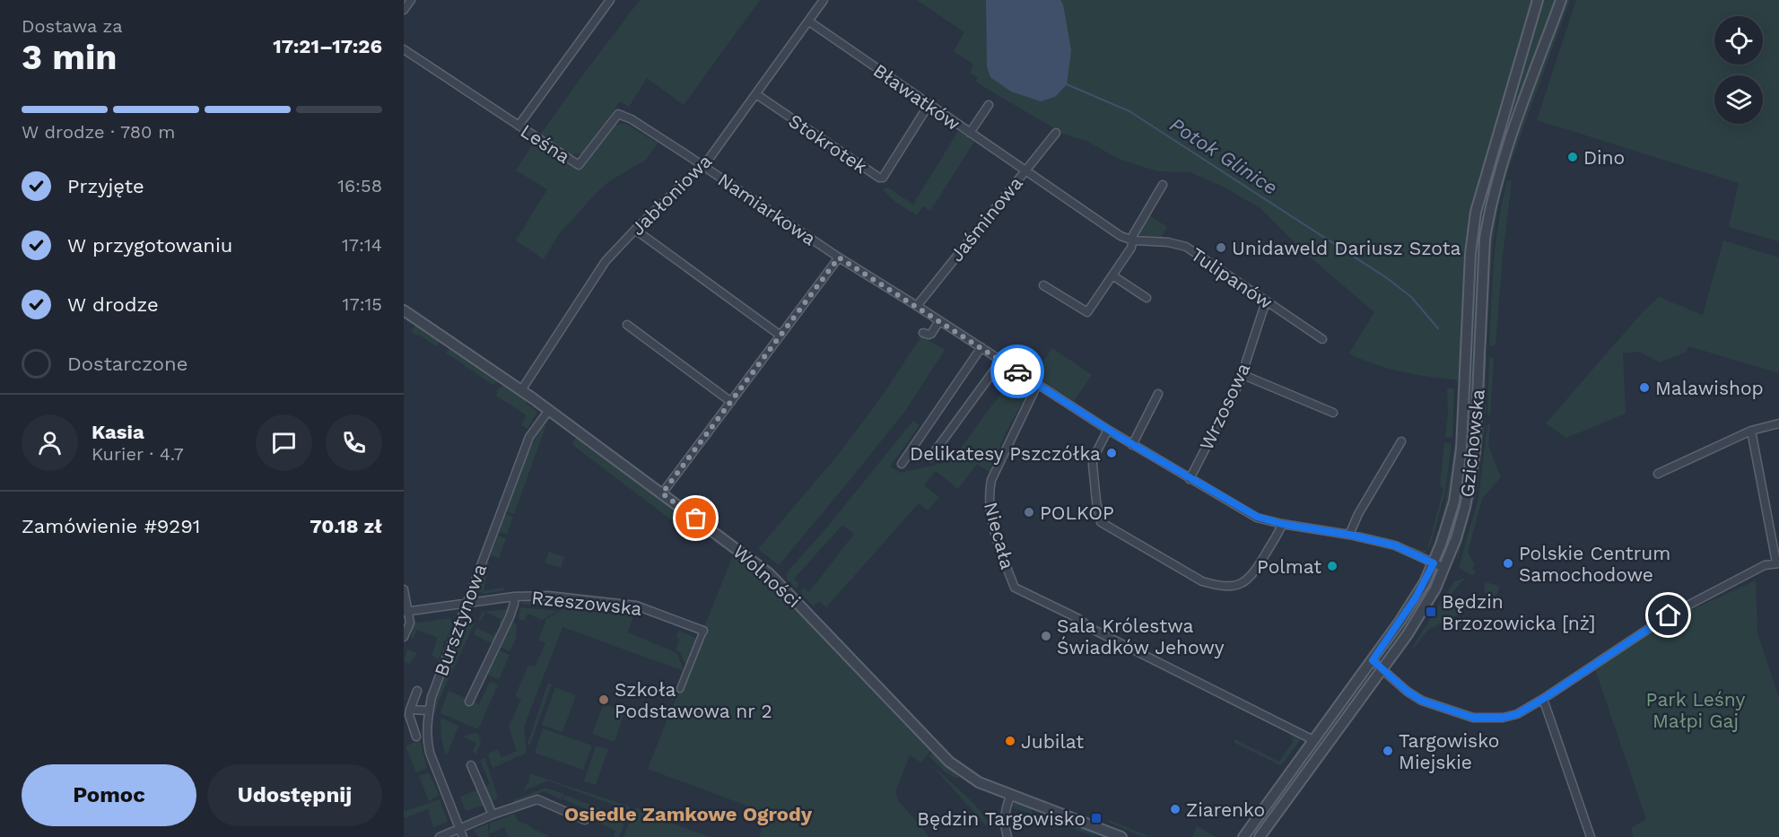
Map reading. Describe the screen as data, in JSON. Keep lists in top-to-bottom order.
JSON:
{
  "streets": {
    "street": [
      "Bławatków",
      "Leśna",
      "Stokrotek",
      "Jabłoniowa",
      "Namiarkowa",
      "Jaśminowa",
      "Tulipanów",
      "Wrzosowa",
      "Gzichowska",
      "Niecała",
      "Wolności",
      "Rzeszowska",
      "Bursztynowa"
    ]
  },
  "crossings": [
    ["Bławatków", "Stokrotek"],
    ["Bławatków", "Jabłoniowa"],
    ["Bławatków", "Jaśminowa"],
    ["Bławatków", "Tulipanów"],
    ["Leśna", "Jabłoniowa"],
    ["Leśna", "Namiarkowa"],
    ["Stokrotek", "Jabłoniowa"],
    ["Jabłoniowa", "Namiarkowa"],
    ["Jabłoniowa", "Wolności"],
    ["Namiarkowa", "Jaśminowa"],
    ["Namiarkowa", "Wrzosowa"],
    ["Namiarkowa", "Gzichowska"],
    ["Namiarkowa", "Niecała"],
    ["Jaśminowa", "Tulipanów"],
    ["Tulipanów", "Wrzosowa"],
    ["Gzichowska", "Niecała"],
    ["Wolności", "Bursztynowa"],
    ["Rzeszowska", "Bursztynowa"]
  ],
  "districts": ["Osiedle Zamkowe Ogrody"],
  "water": ["Potok Glinice"],
  "parks": ["Park Leśny Małpi Gaj"],
  "places": {
    "other": [
      "Dino",
      "Unidaweld Dariusz Szota",
      "Malawishop",
      "Delikatesy Pszczółka",
      "POLKOP",
      "Polskie Centrum Samochodowe",
      "Polmat",
      "Sala Królestwa Świadków Jehowy",
      "Szkoła Podstawowa nr 2",
      "Jubilat",
      "Targowisko Miejskie",
      "Ziarenko"
    ],
    "transit": ["Będzin Brzozowicka [nż]", "Będzin Targowisko"]
  },
  "page": {
    "heading": ["3 min", "Dostawa za", "17:21–17:26"],
    "panel": [
      "Kasia",
      "Kurier · 4.7",
      "Zamówienie #9291",
      "70.18 zł"
    ],
    "bar": "W drodze · 780 m",
    "list": [
      ["Przyjęte", "16:58"],
      ["W przygotowaniu", "17:14"],
      ["W drodze", "17:15"],
      "Dostarczone"
    ],
    "buttons": ["Pomoc", "Udostępnij"]
  }
}
